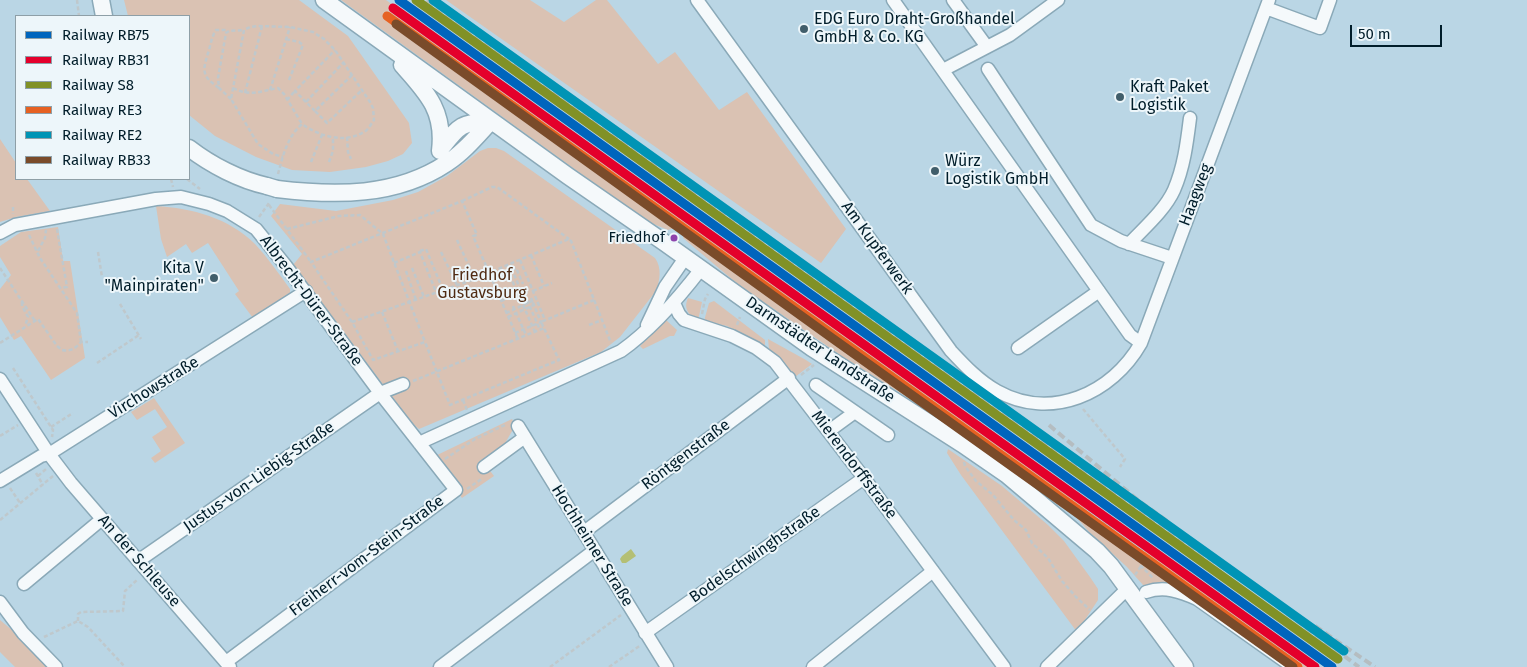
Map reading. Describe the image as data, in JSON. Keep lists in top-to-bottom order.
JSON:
{
  "streets": {
    "main road": ["Darmstädter Landstraße"],
    "street": [
      "Haagweg",
      "Am Kupferwerk",
      "Albrecht-Dürer-Straße",
      "Virchowstraße",
      "Röntgenstraße",
      "Mierendorffstraße",
      "Justus-von-Liebig-Straße",
      "Hochheimer Straße",
      "Bodelschwinghstraße",
      "Freiherr-vom-Stein-Straße",
      "An der Schleuse"
    ]
  },
  "crossings": [
    ["Haagweg", "Am Kupferwerk"],
    ["Albrecht-Dürer-Straße", "Virchowstraße"],
    ["Albrecht-Dürer-Straße", "Justus-von-Liebig-Straße"],
    ["Albrecht-Dürer-Straße", "Freiherr-vom-Stein-Straße"],
    ["Virchowstraße", "An der Schleuse"],
    ["Röntgenstraße", "Mierendorffstraße"],
    ["Röntgenstraße", "Hochheimer Straße"],
    ["Mierendorffstraße", "Bodelschwinghstraße"],
    ["Justus-von-Liebig-Straße", "An der Schleuse"],
    ["Hochheimer Straße", "Bodelschwinghstraße"],
    ["Freiherr-vom-Stein-Straße", "An der Schleuse"]
  ],
  "parks": ["Friedhof Gustavsburg"],
  "places": [
    "EDG Euro Draht-Großhandel GmbH & Co. KG",
    "Kraft Paket Logistik",
    "Würz Logistik GmbH",
    "Friedhof",
    "Kita V \"Mainpiraten\""
  ],
  "lines": [
    "rail line RB75",
    "rail line S8",
    "rail line RE2",
    "rail line RB31",
    "rail line RE3",
    "rail line RB33"
  ],
  "legend": [
    "Railway RB75",
    "Railway RB31",
    "Railway S8",
    "Railway RE3",
    "Railway RE2",
    "Railway RB33"
  ],
  "scale_bar": "50 m"
}
